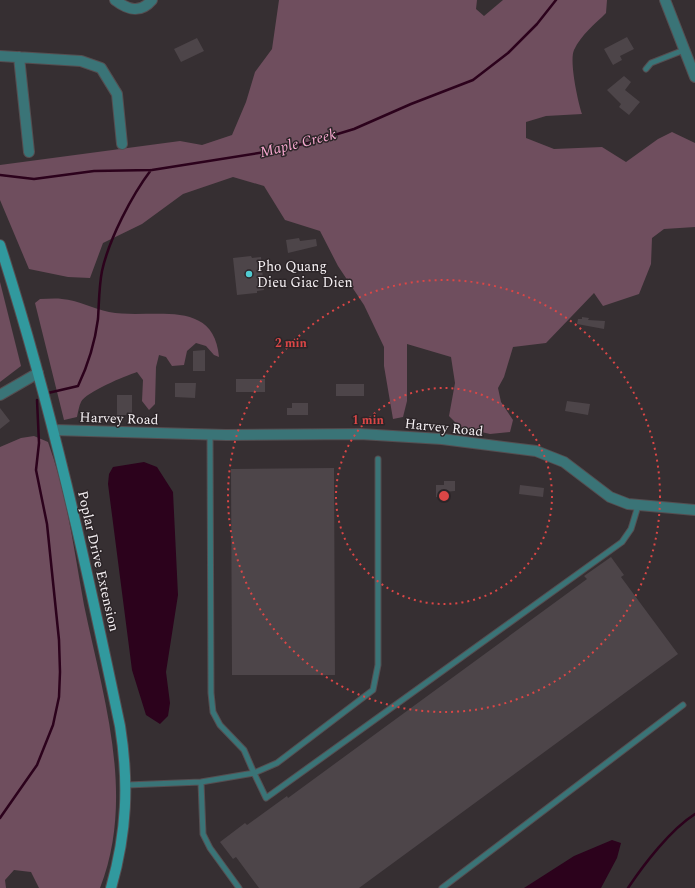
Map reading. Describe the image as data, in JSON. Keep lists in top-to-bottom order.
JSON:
{
  "streets": {
    "street": ["Harvey Road", "Poplar Drive Extension"]
  },
  "crossings": [
    ["Harvey Road", "Poplar Drive Extension"]
  ],
  "water": ["Maple Creek"],
  "places": ["Pho Quang Dieu Giac Dien"],
  "rings": ["2 min", "1 min"]
}
